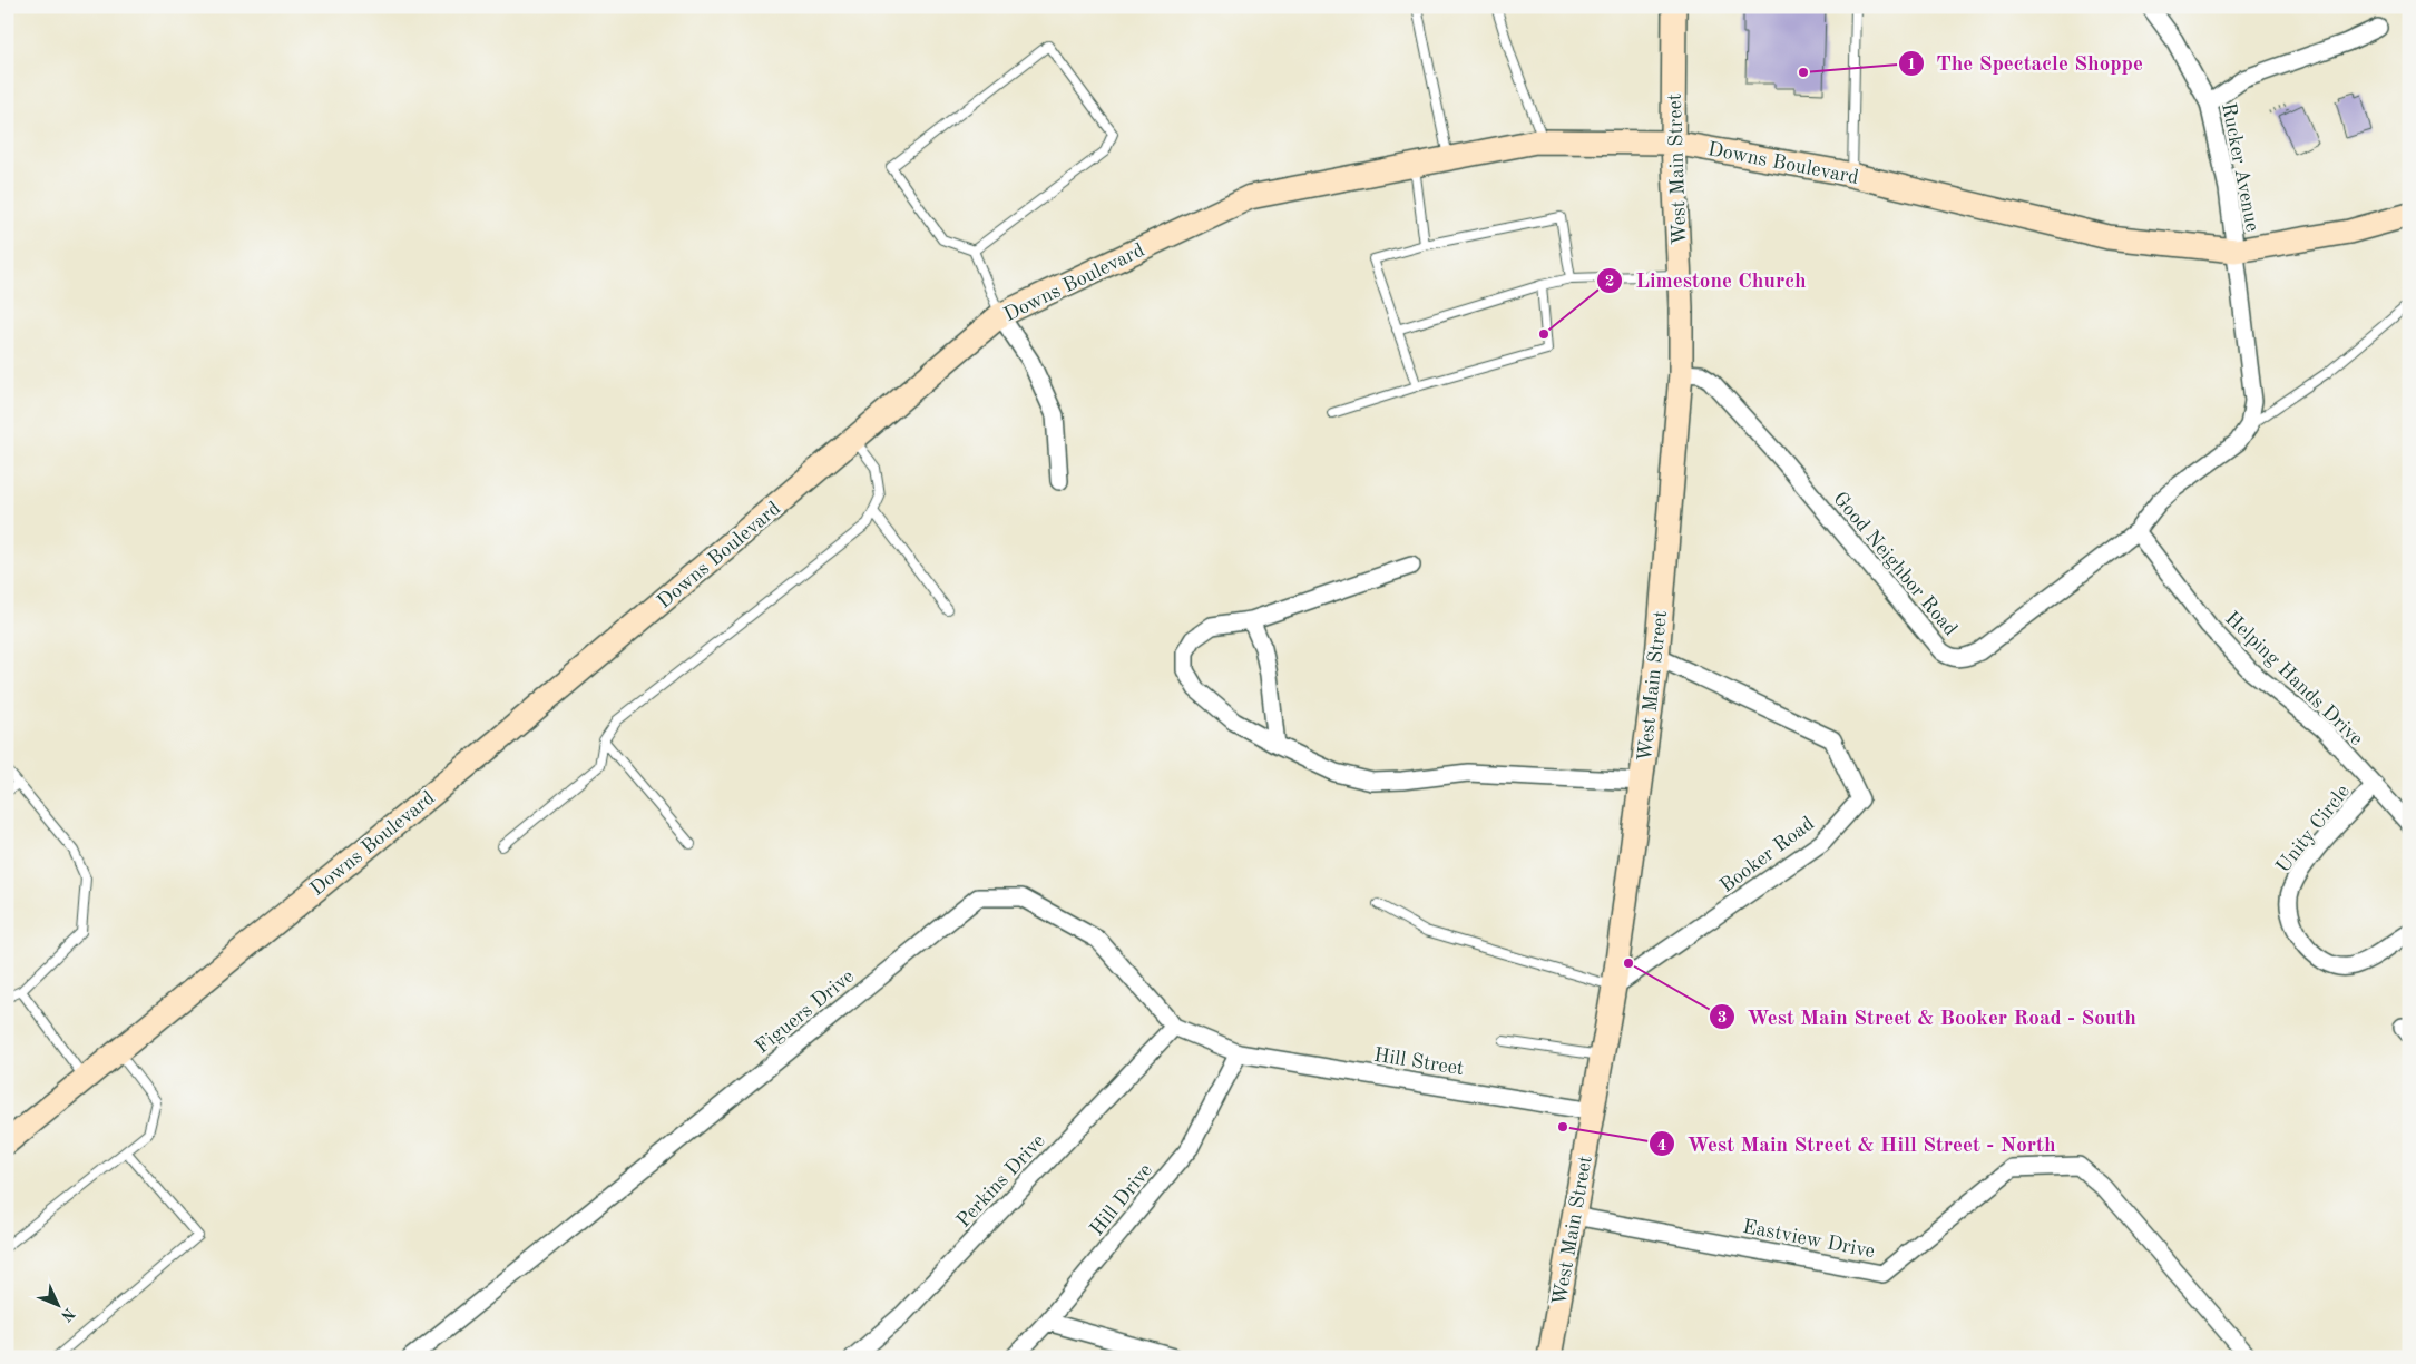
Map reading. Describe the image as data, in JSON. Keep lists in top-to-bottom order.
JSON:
{
  "streets": {
    "street": [
      "Downs Boulevard",
      "Rucker Avenue",
      "West Main Street",
      "Good Neighbor Road",
      "Helping Hands Drive",
      "Unity Circle",
      "Booker Road",
      "Figuers Drive",
      "Hill Street",
      "Perkins Drive",
      "Hill Drive",
      "Eastview Drive"
    ]
  },
  "crossings": [
    ["Downs Boulevard", "Rucker Avenue"],
    ["Downs Boulevard", "West Main Street"],
    ["Downs Boulevard", "Good Neighbor Road"],
    ["Rucker Avenue", "Good Neighbor Road"],
    ["West Main Street", "Good Neighbor Road"],
    ["West Main Street", "Booker Road"],
    ["West Main Street", "Hill Street"],
    ["West Main Street", "Eastview Drive"],
    ["Good Neighbor Road", "Helping Hands Drive"],
    ["Helping Hands Drive", "Unity Circle"],
    ["Figuers Drive", "Hill Street"],
    ["Figuers Drive", "Perkins Drive"],
    ["Figuers Drive", "Hill Drive"],
    ["Hill Street", "Hill Drive"]
  ],
  "places": [
    "The Spectacle Shoppe",
    "Limestone Church",
    "West Main Street & Booker Road - South",
    "West Main Street & Hill Street - North"
  ],
  "north": "bottom right"
}
